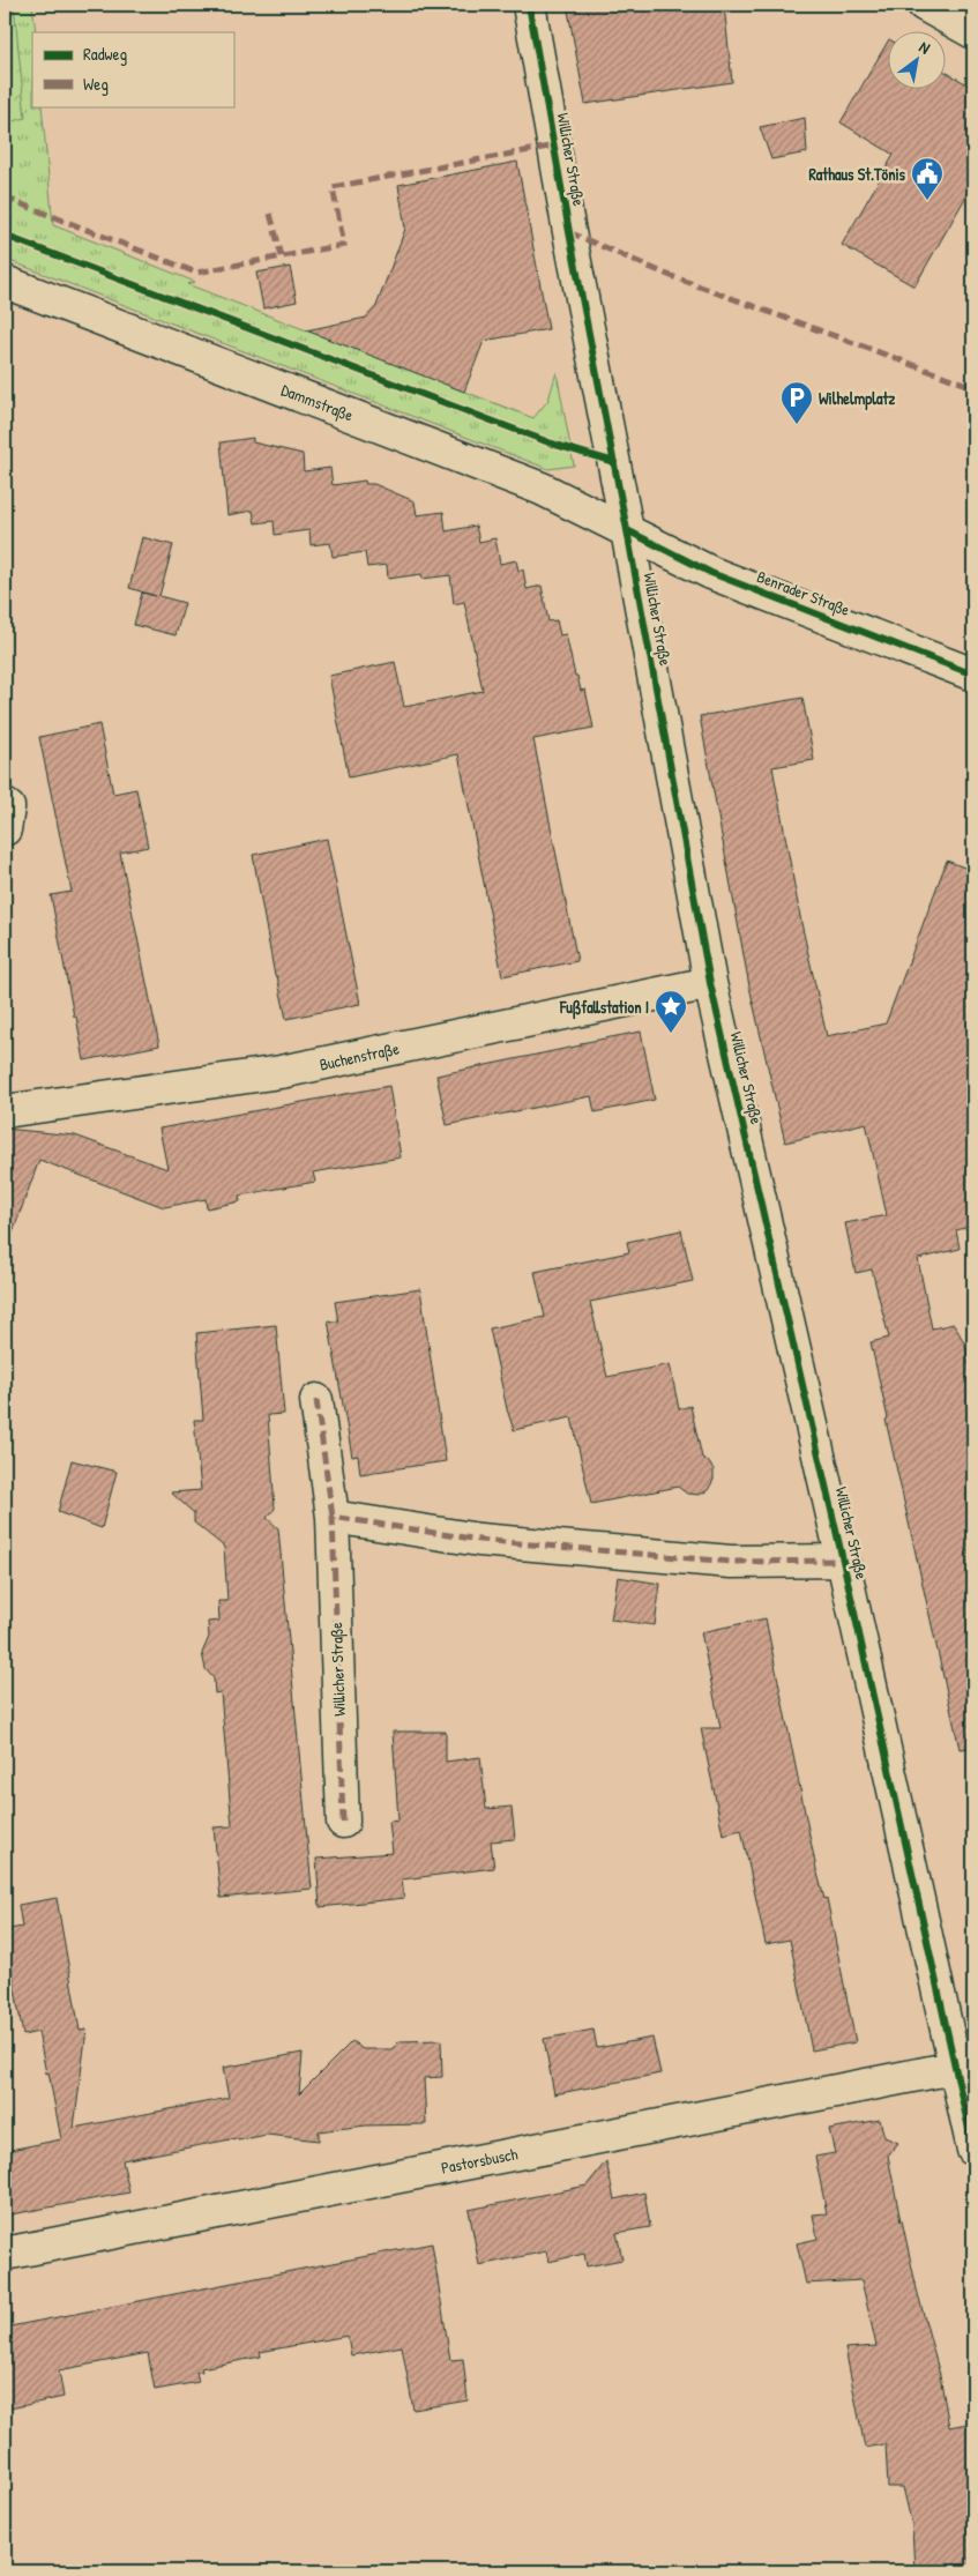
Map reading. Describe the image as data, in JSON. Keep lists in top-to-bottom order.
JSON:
{
  "streets": {
    "street": [
      "Willicher Straße",
      "Dammstraße",
      "Benrader Straße",
      "Buchenstraße",
      "Pastorsbusch"
    ]
  },
  "crossings": [
    ["Willicher Straße", "Dammstraße"],
    ["Willicher Straße", "Benrader Straße"],
    ["Willicher Straße", "Buchenstraße"],
    ["Willicher Straße", "Pastorsbusch"],
    ["Dammstraße", "Benrader Straße"]
  ],
  "places": {
    "public building": ["Rathaus St.Tönis"],
    "parking": ["Wilhelmplatz"],
    "place": ["Fußfallstation I"]
  },
  "legend": ["Radweg", "Weg"],
  "north": "top right"
}
